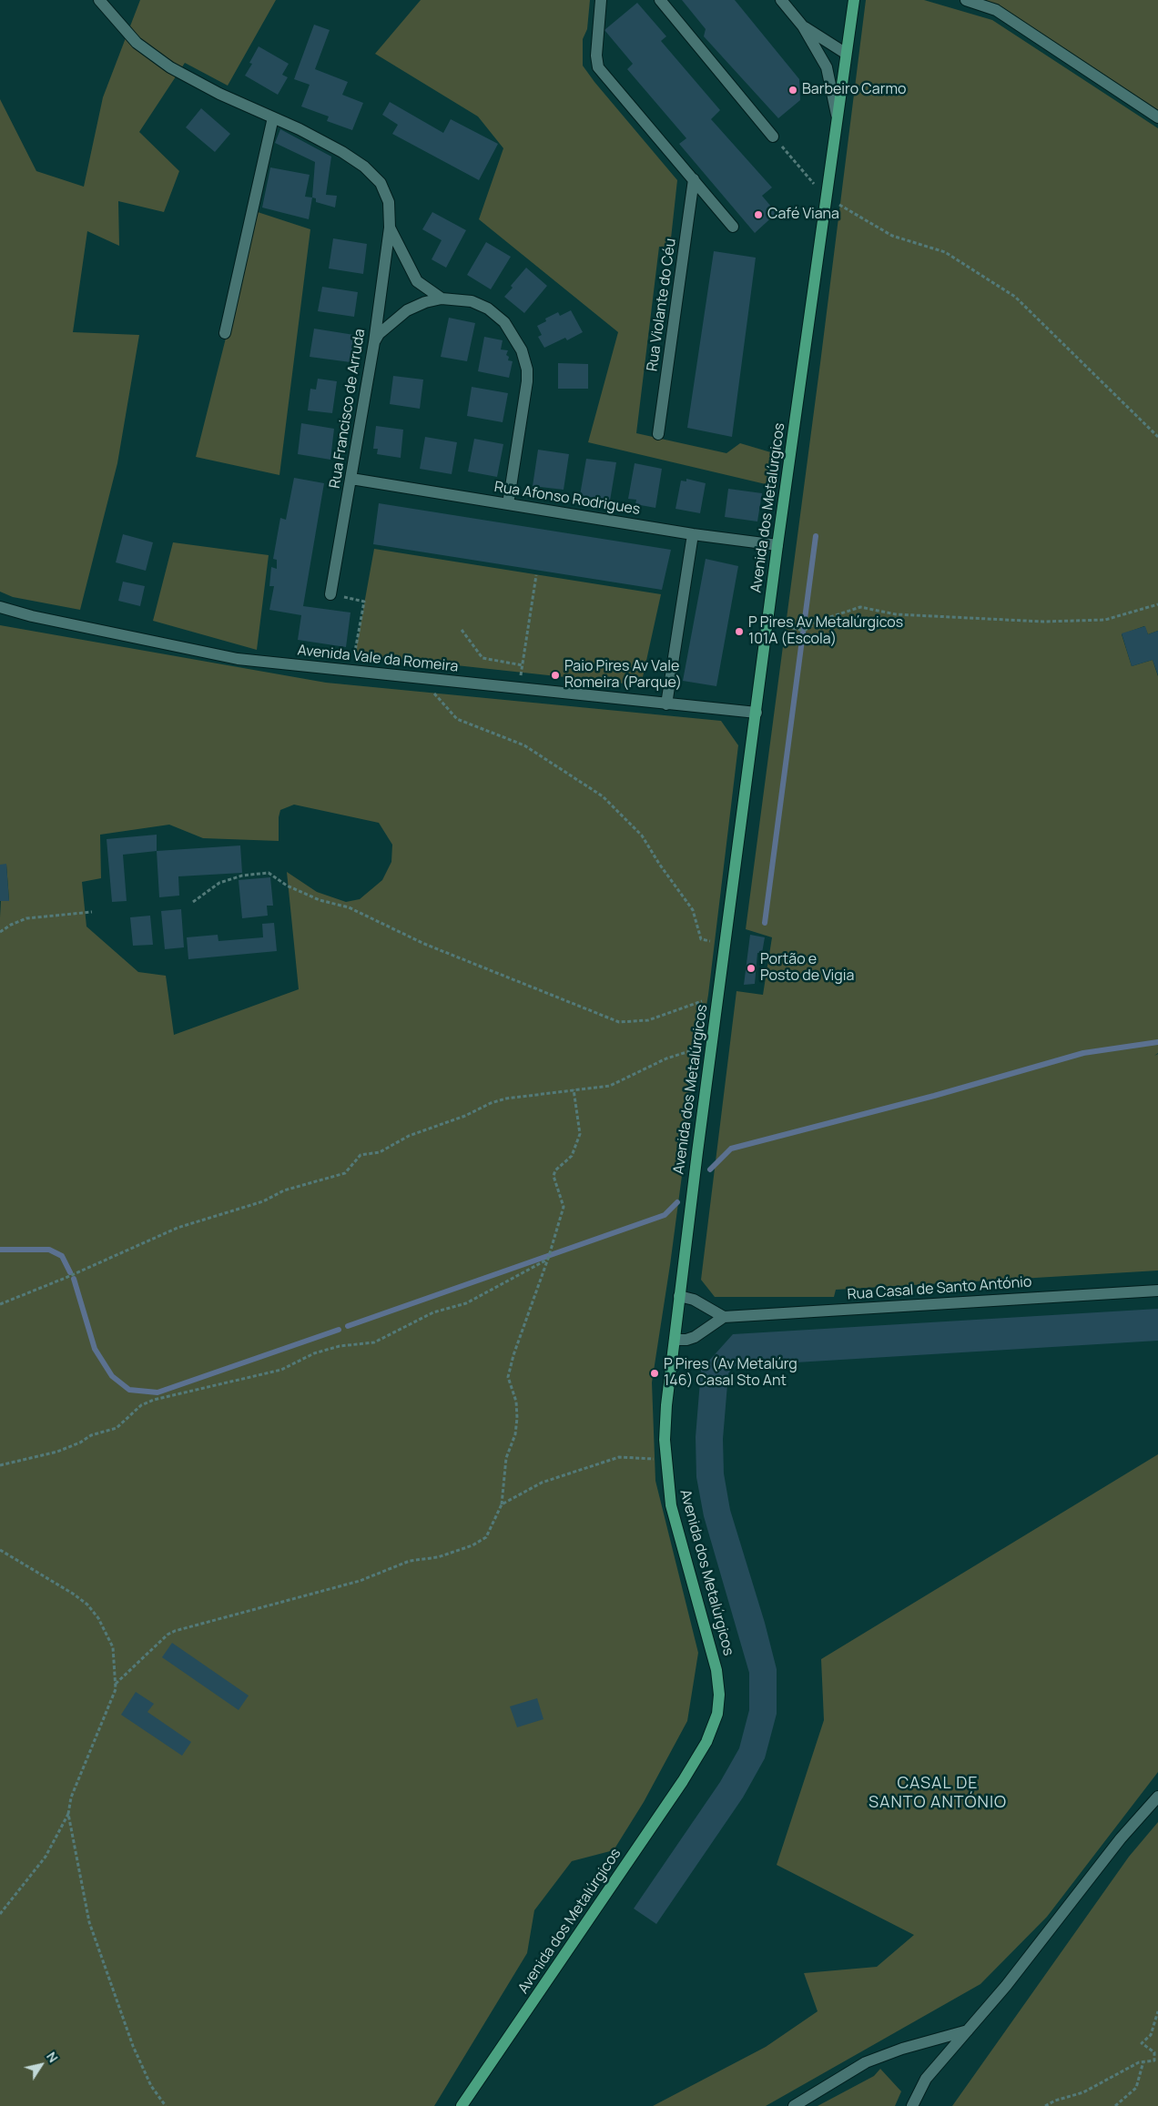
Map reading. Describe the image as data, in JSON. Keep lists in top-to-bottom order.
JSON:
{
  "streets": {
    "main road": ["Avenida dos Metalúrgicos"],
    "street": [
      "Rua Violante do Céu",
      "Rua Francisco de Arruda",
      "Rua Afonso Rodrigues",
      "Avenida Vale da Romeira",
      "Rua Casal de Santo António"
    ]
  },
  "crossings": [
    ["Rua Francisco de Arruda", "Rua Afonso Rodrigues"],
    ["Rua Afonso Rodrigues", "Avenida dos Metalúrgicos"],
    ["Avenida dos Metalúrgicos", "Avenida Vale da Romeira"]
  ],
  "districts": ["CASAL DE SANTO ANTÓNIO"],
  "places": [
    "Barbeiro Carmo",
    "Café Viana",
    "P Pires Av Metalúrgicos 101A (Escola)",
    "Paio Pires Av Vale Romeira (Parque)",
    "Portão e Posto de Vigia",
    "P Pires (Av Metalúrg 146) Casal Sto Ant"
  ],
  "north": "top right"
}
